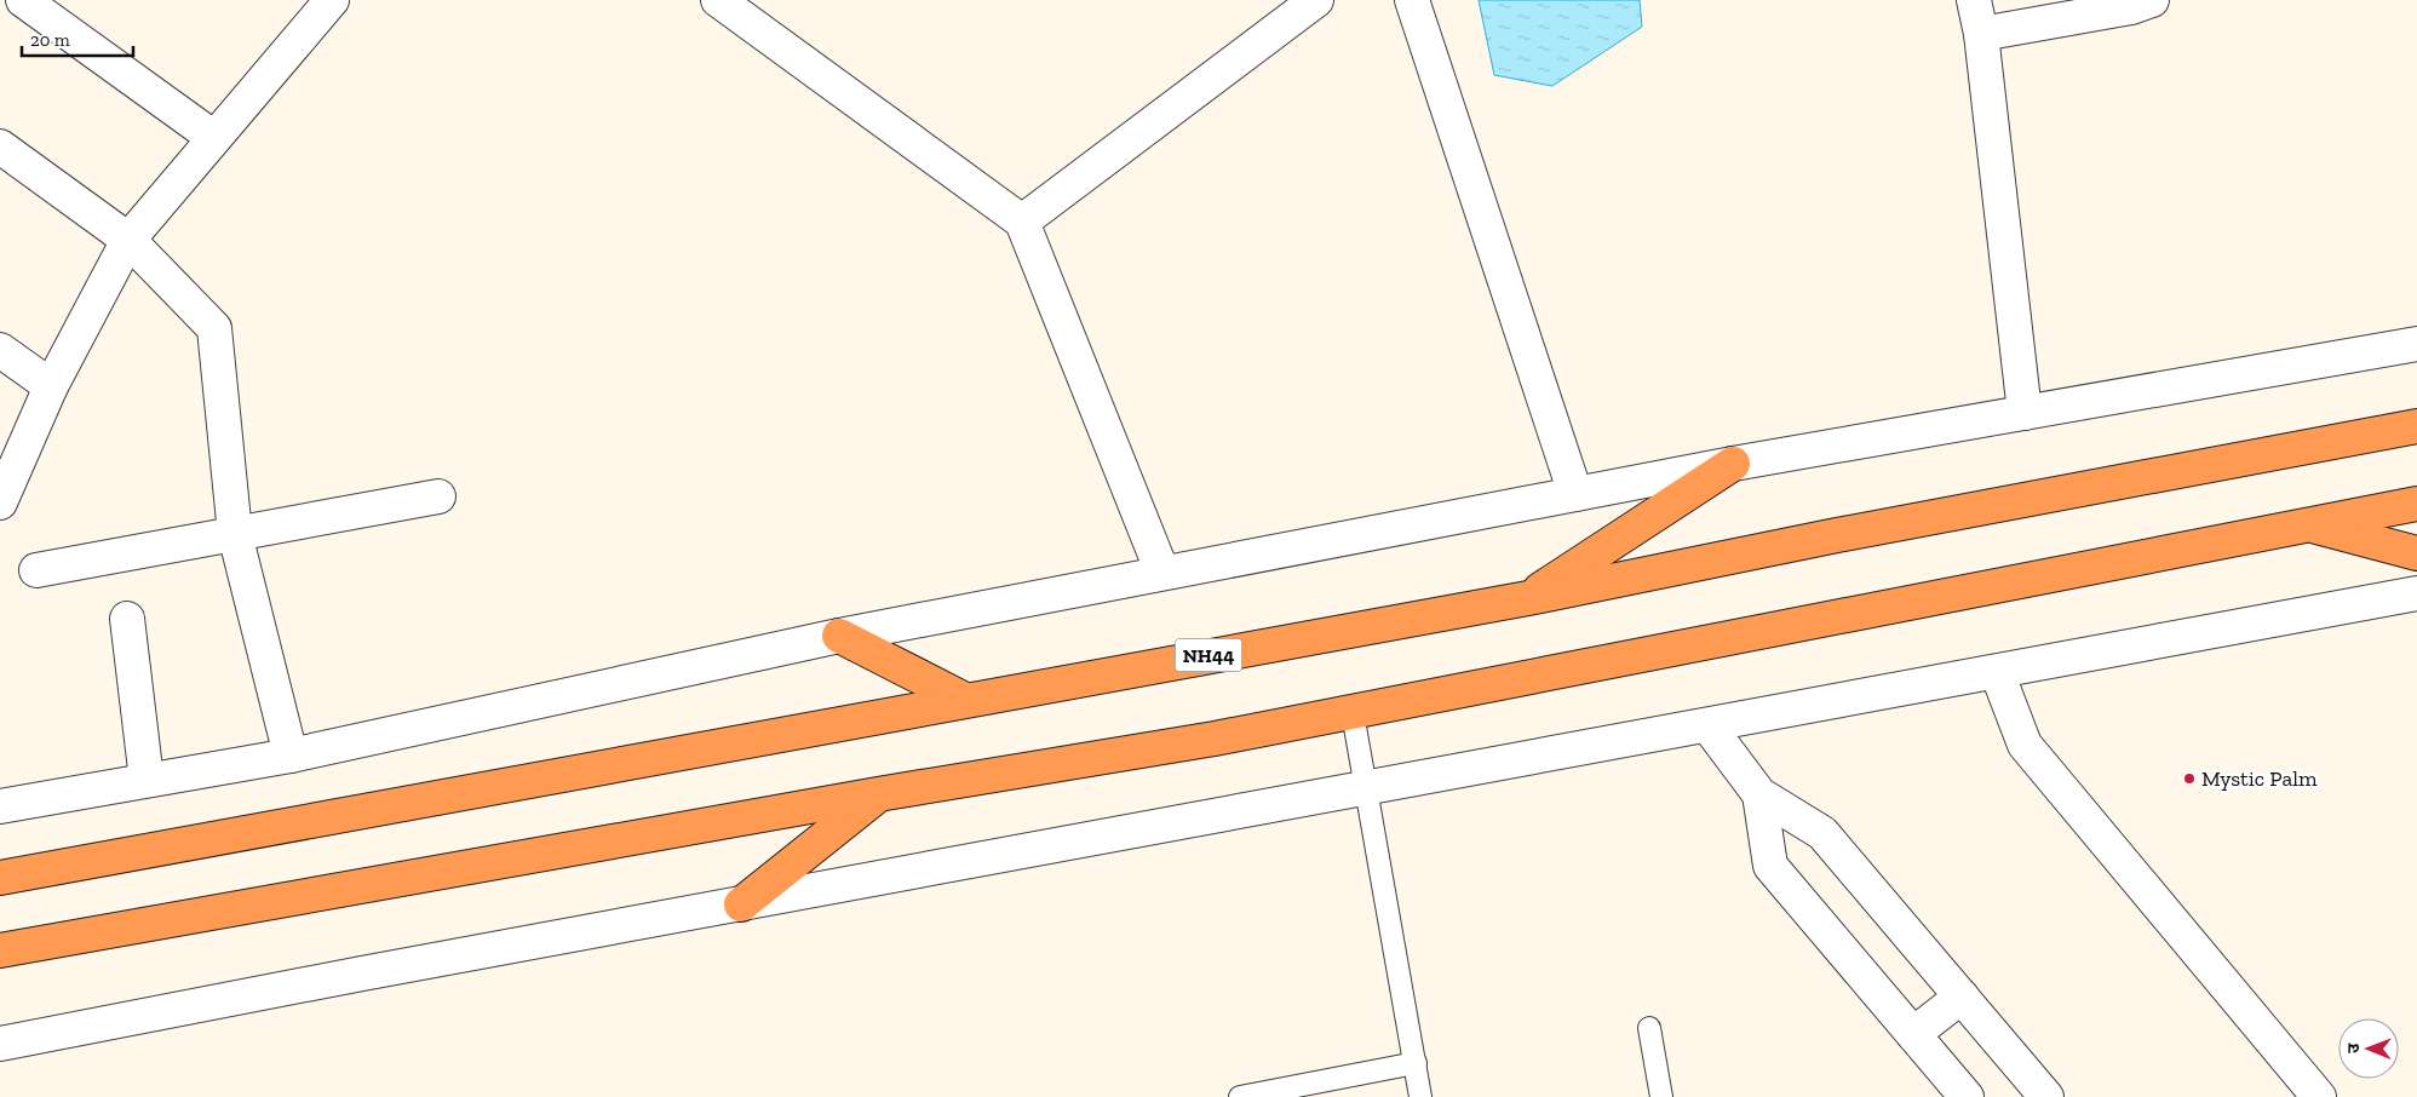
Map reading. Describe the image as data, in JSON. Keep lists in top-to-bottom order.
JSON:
{
  "streets": {
    "highway": ["NH44"]
  },
  "places": ["Mystic Palm"],
  "scale_bar": "20 m",
  "north": "left"
}
